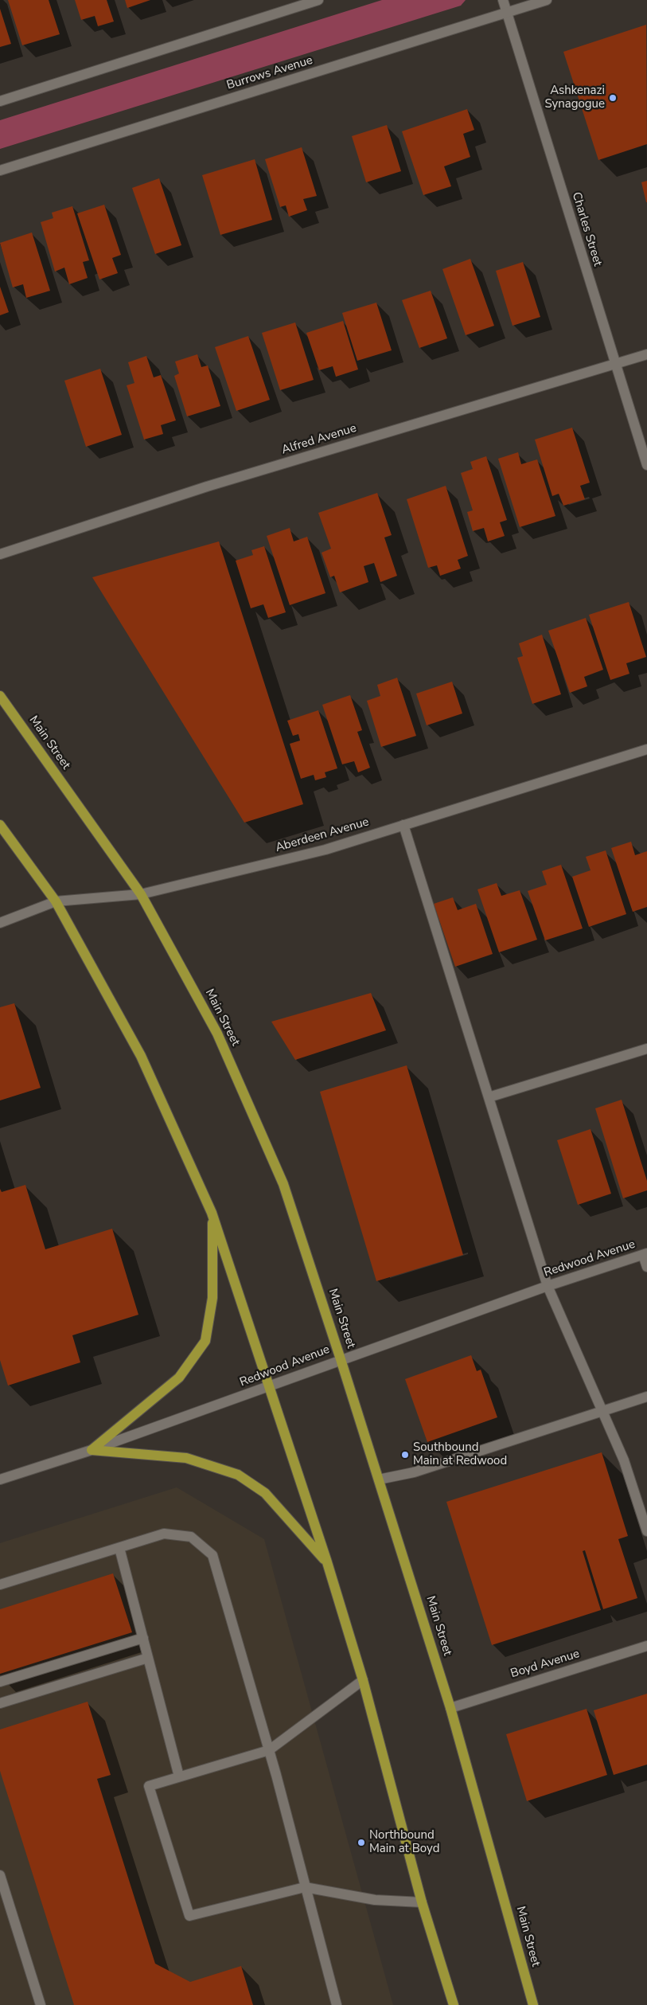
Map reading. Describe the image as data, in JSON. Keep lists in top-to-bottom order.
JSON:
{
  "streets": {
    "main road": ["Main Street"],
    "street": [
      "Burrows Avenue",
      "Charles Street",
      "Alfred Avenue",
      "Aberdeen Avenue",
      "Redwood Avenue",
      "Boyd Avenue"
    ]
  },
  "crossings": [
    ["Burrows Avenue", "Charles Street"],
    ["Charles Street", "Alfred Avenue"],
    ["Main Street", "Aberdeen Avenue"],
    ["Main Street", "Redwood Avenue"],
    ["Main Street", "Boyd Avenue"]
  ],
  "places": ["Ashkenazi Synagogue", "Southbound Main at Redwood", "Northbound Main at Boyd"]
}
